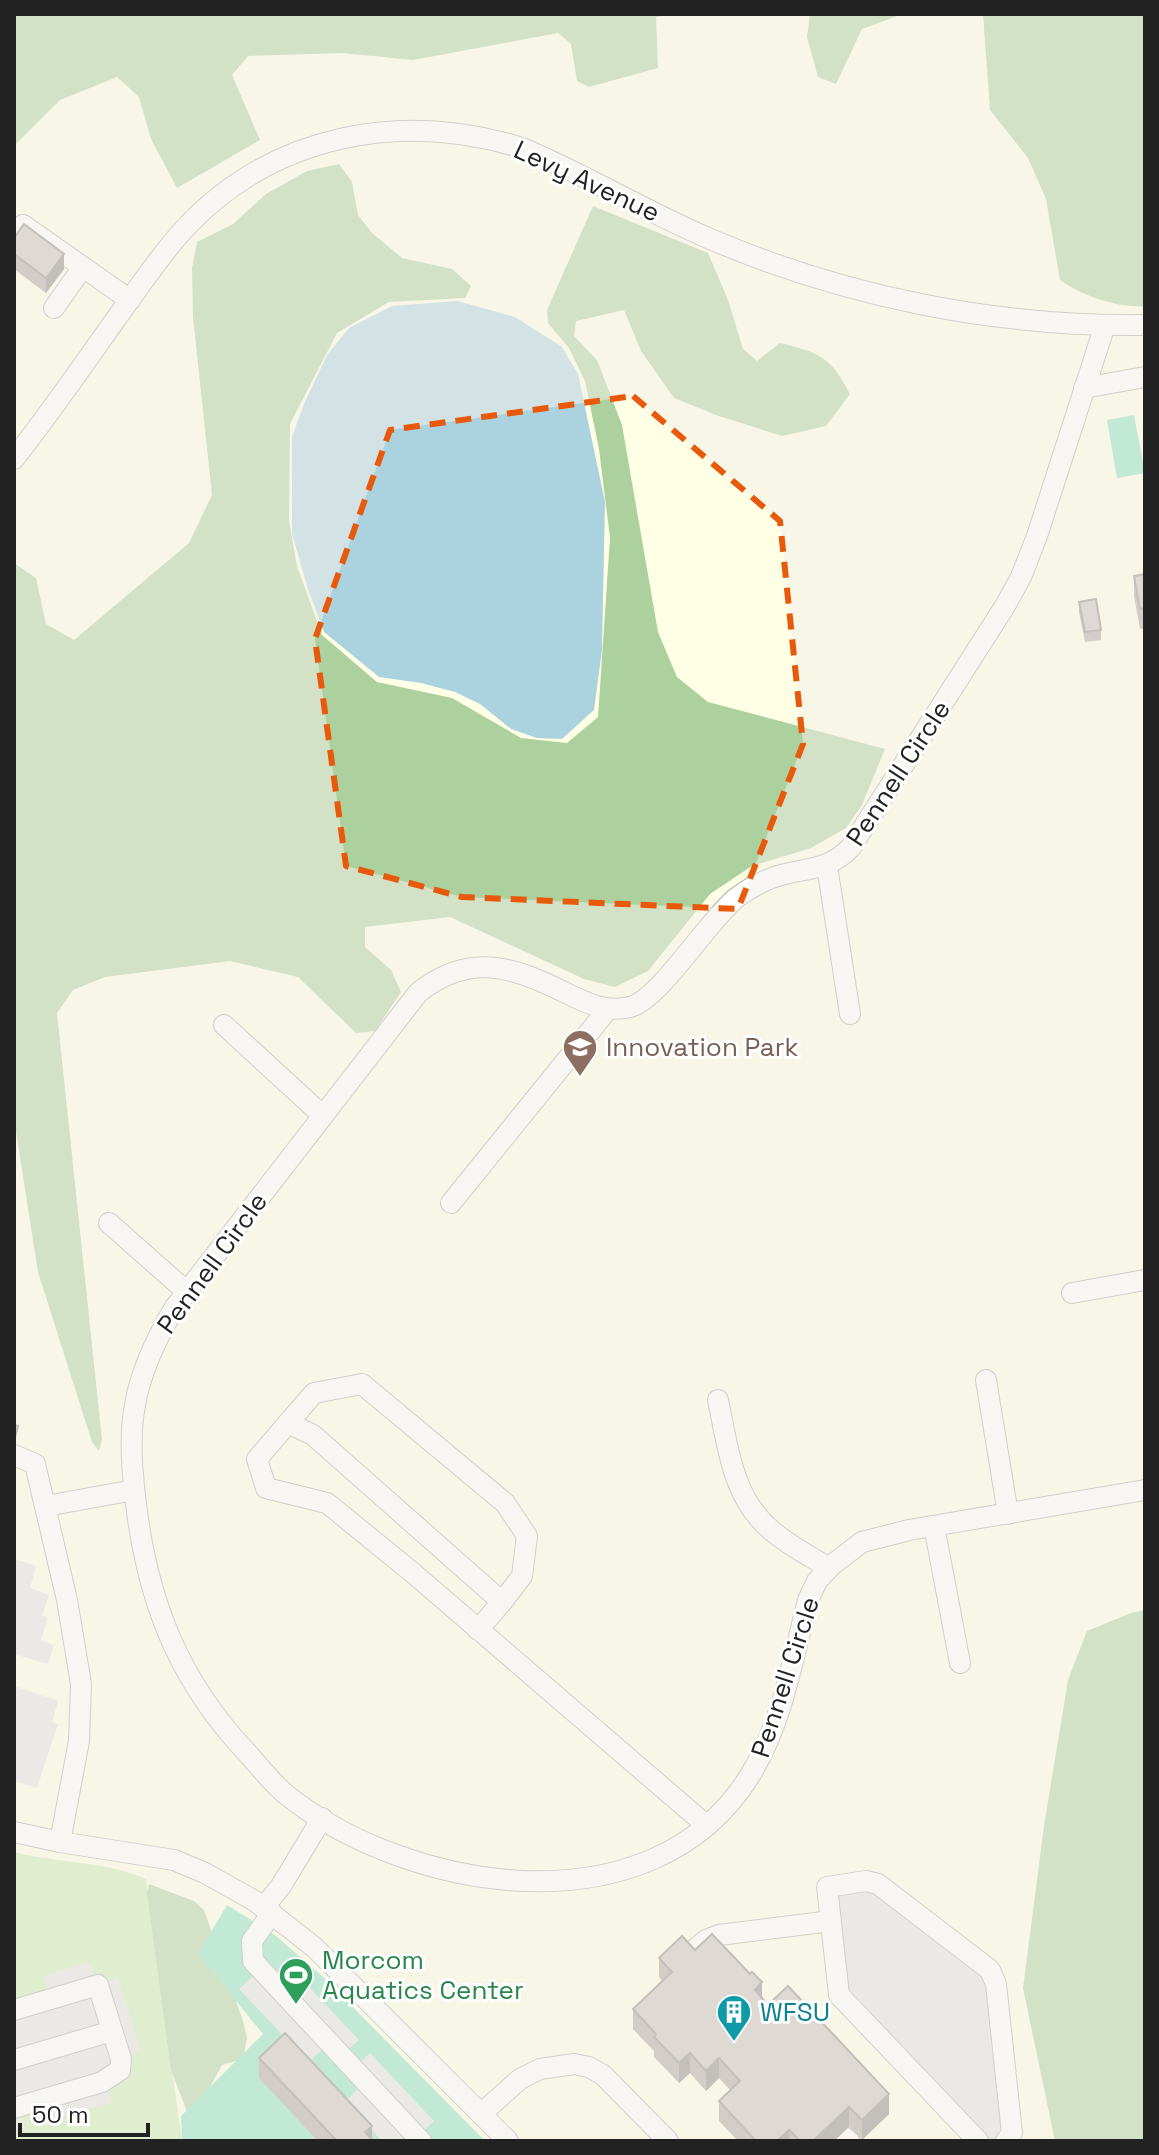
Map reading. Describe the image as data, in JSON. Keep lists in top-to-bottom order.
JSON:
{
  "streets": {
    "street": ["Levy Avenue", "Pennell Circle"]
  },
  "crossings": [
    ["Levy Avenue", "Pennell Circle"]
  ],
  "places": {
    "school or university": ["Innovation Park"],
    "sports": ["Morcom Aquatics Center"],
    "building": ["WFSU"]
  },
  "scale_bar": "50 m"
}
